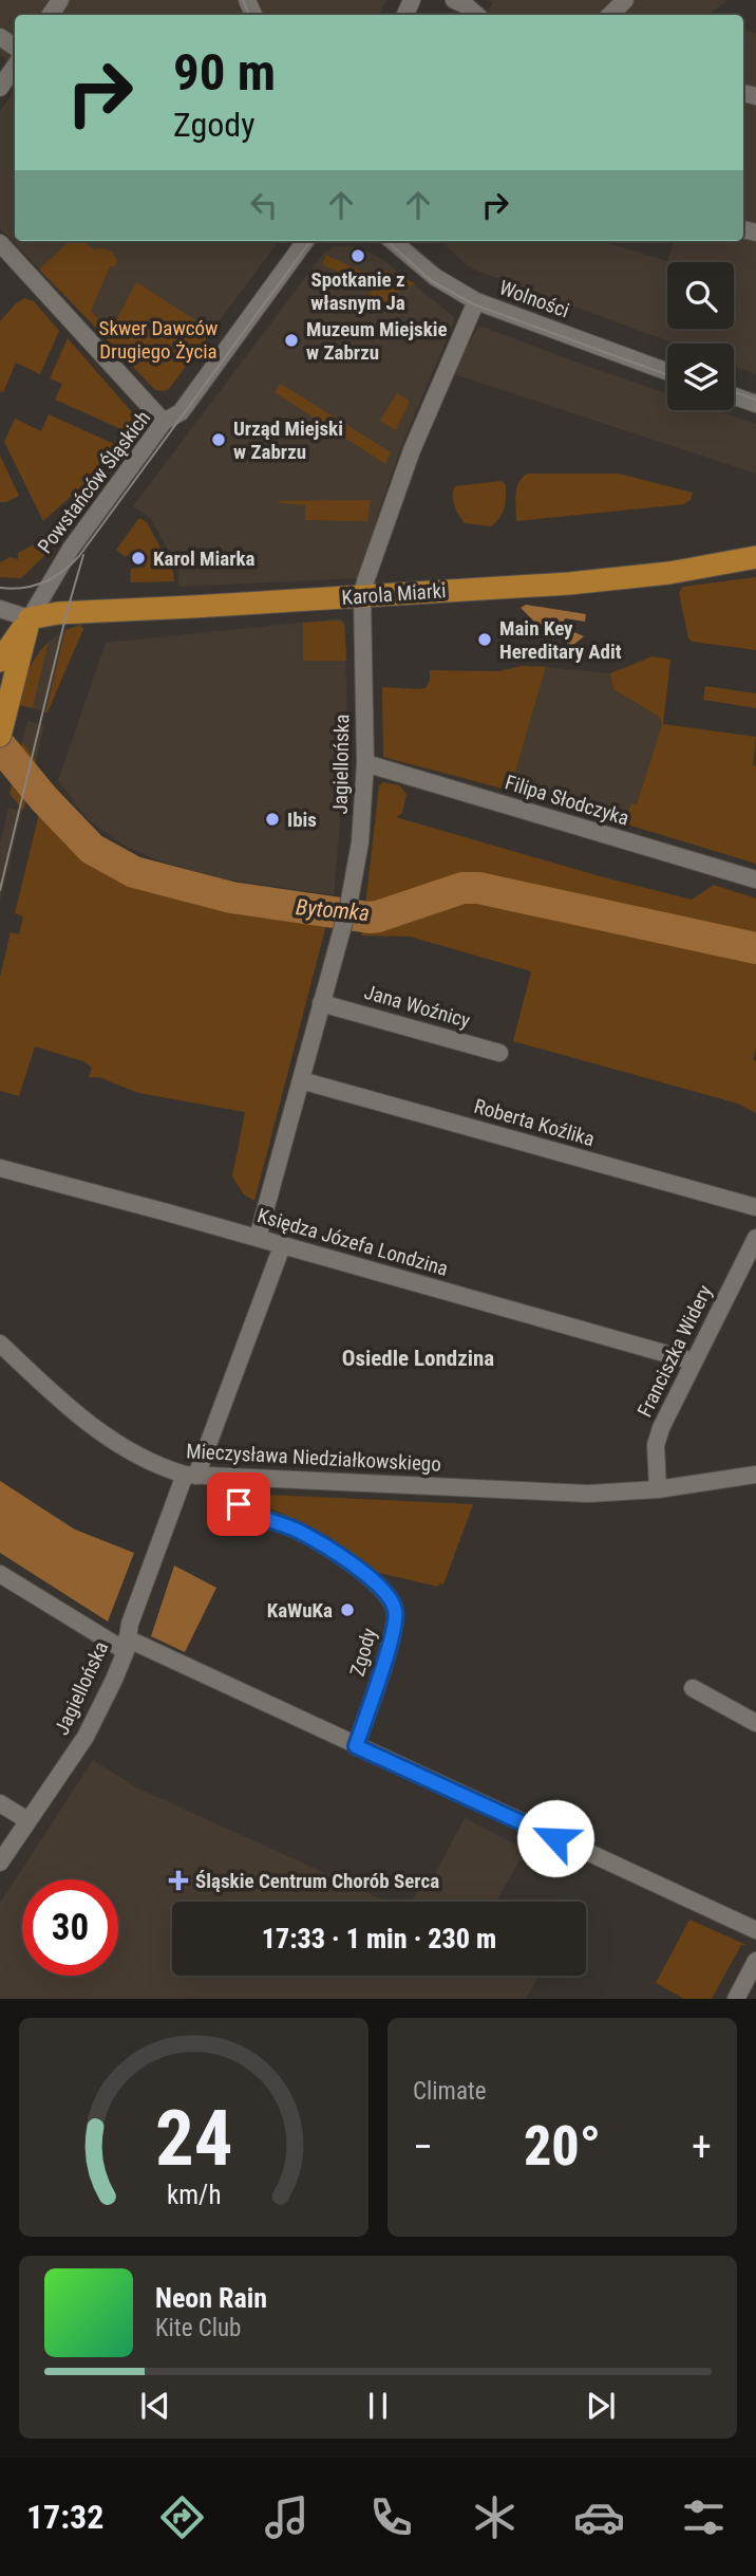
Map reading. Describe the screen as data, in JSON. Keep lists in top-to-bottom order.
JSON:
{
  "streets": {
    "main road": ["Karola Miarki"],
    "street": [
      "Wolności",
      "Powstańców Śląskich",
      "Jagiellońska",
      "Filipa Słodczyka",
      "Jana Woźnicy",
      "Roberta Koźlika",
      "Księdza Józefa Londzina",
      "Franciszka Widery",
      "Mieczysława Niedziałkowskiego",
      "Zgody"
    ]
  },
  "crossings": [
    ["Wolności", "Jagiellońska"],
    ["Powstańców Śląskich", "Karola Miarki"],
    ["Karola Miarki", "Jagiellońska"],
    ["Jagiellońska", "Filipa Słodczyka"],
    ["Jagiellońska", "Jana Woźnicy"],
    ["Jagiellońska", "Roberta Koźlika"],
    ["Jagiellońska", "Księdza Józefa Londzina"],
    ["Jagiellońska", "Mieczysława Niedziałkowskiego"],
    ["Księdza Józefa Londzina", "Franciszka Widery"],
    ["Franciszka Widery", "Mieczysława Niedziałkowskiego"],
    ["Mieczysława Niedziałkowskiego", "Zgody"]
  ],
  "districts": ["Osiedle Londzina"],
  "water": ["Bytomka"],
  "parks": ["Skwer Dawców Drugiego Życia"],
  "places": {
    "other": [
      "Spotkanie z własnym Ja",
      "Muzeum Miejskie w Zabrzu",
      "Urząd Miejski w Zabrzu",
      "Karol Miarka",
      "Main Key Hereditary Adit",
      "Ibis",
      "KaWuKa"
    ],
    "health": ["Śląskie Centrum Chorób Serca"]
  },
  "page": {
    "turn": ["90 m", "Zgody"],
    "limit": "30",
    "trip": "17:33 · 1 min · 230 m",
    "tile": "Climate",
    "heat": ["−", "20°", "+"],
    "song": ["Neon Rain", "Kite Club"],
    "tabs": "17:32",
    "gauge": ["24", "km/h"]
  }
}
